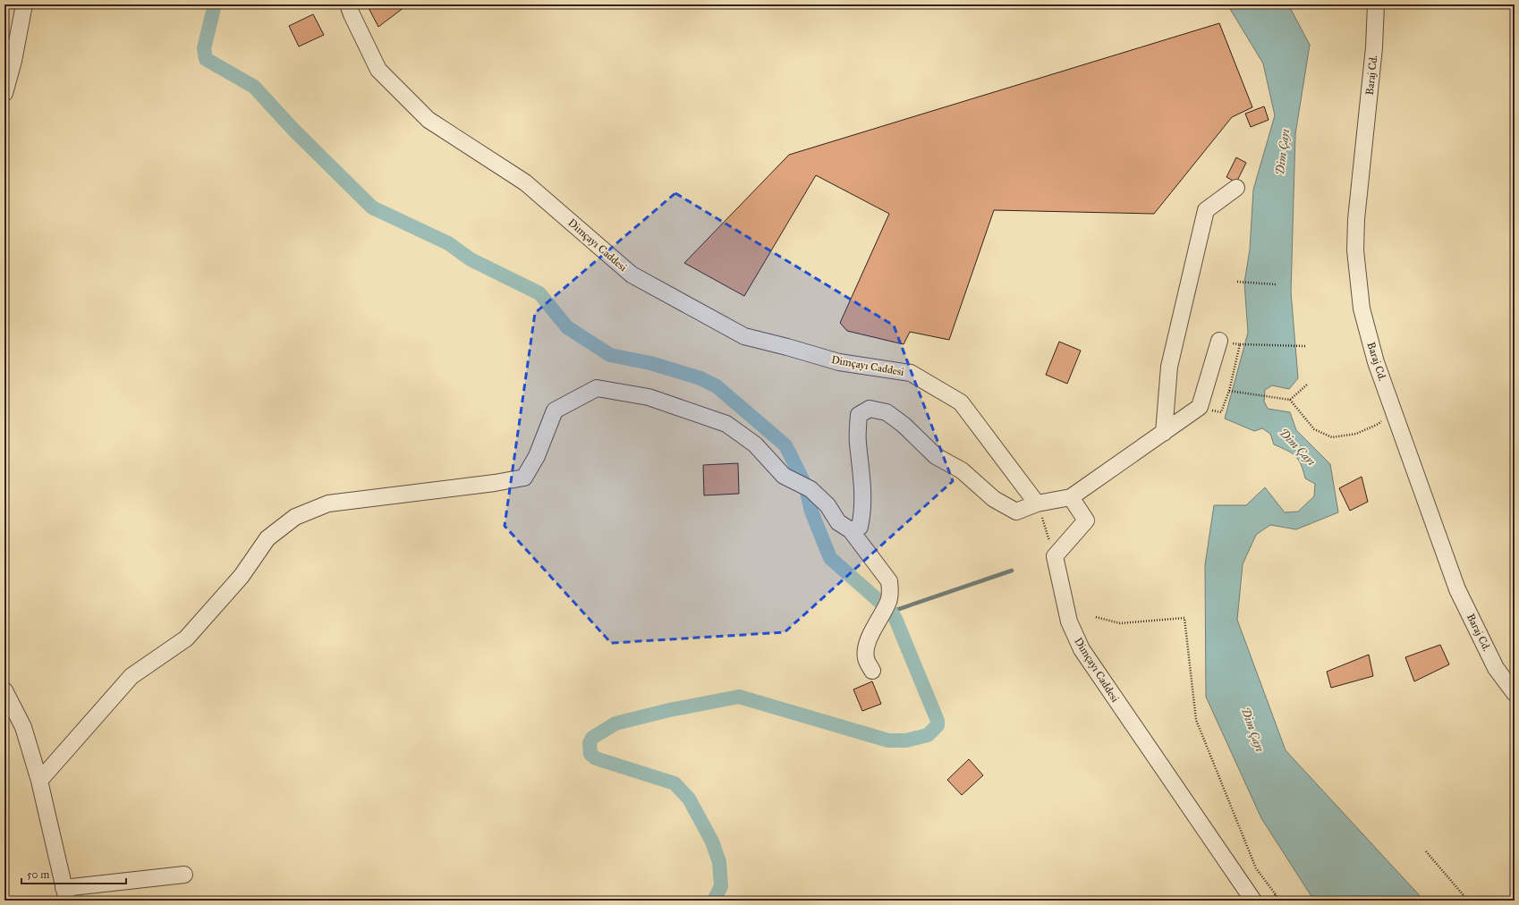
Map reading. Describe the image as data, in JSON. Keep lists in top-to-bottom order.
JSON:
{
  "streets": {
    "street": ["Baraj Cd.", "Dimçayı Caddesi"]
  },
  "water": ["Dim Çayı"],
  "scale_bar": "50 m"
}
